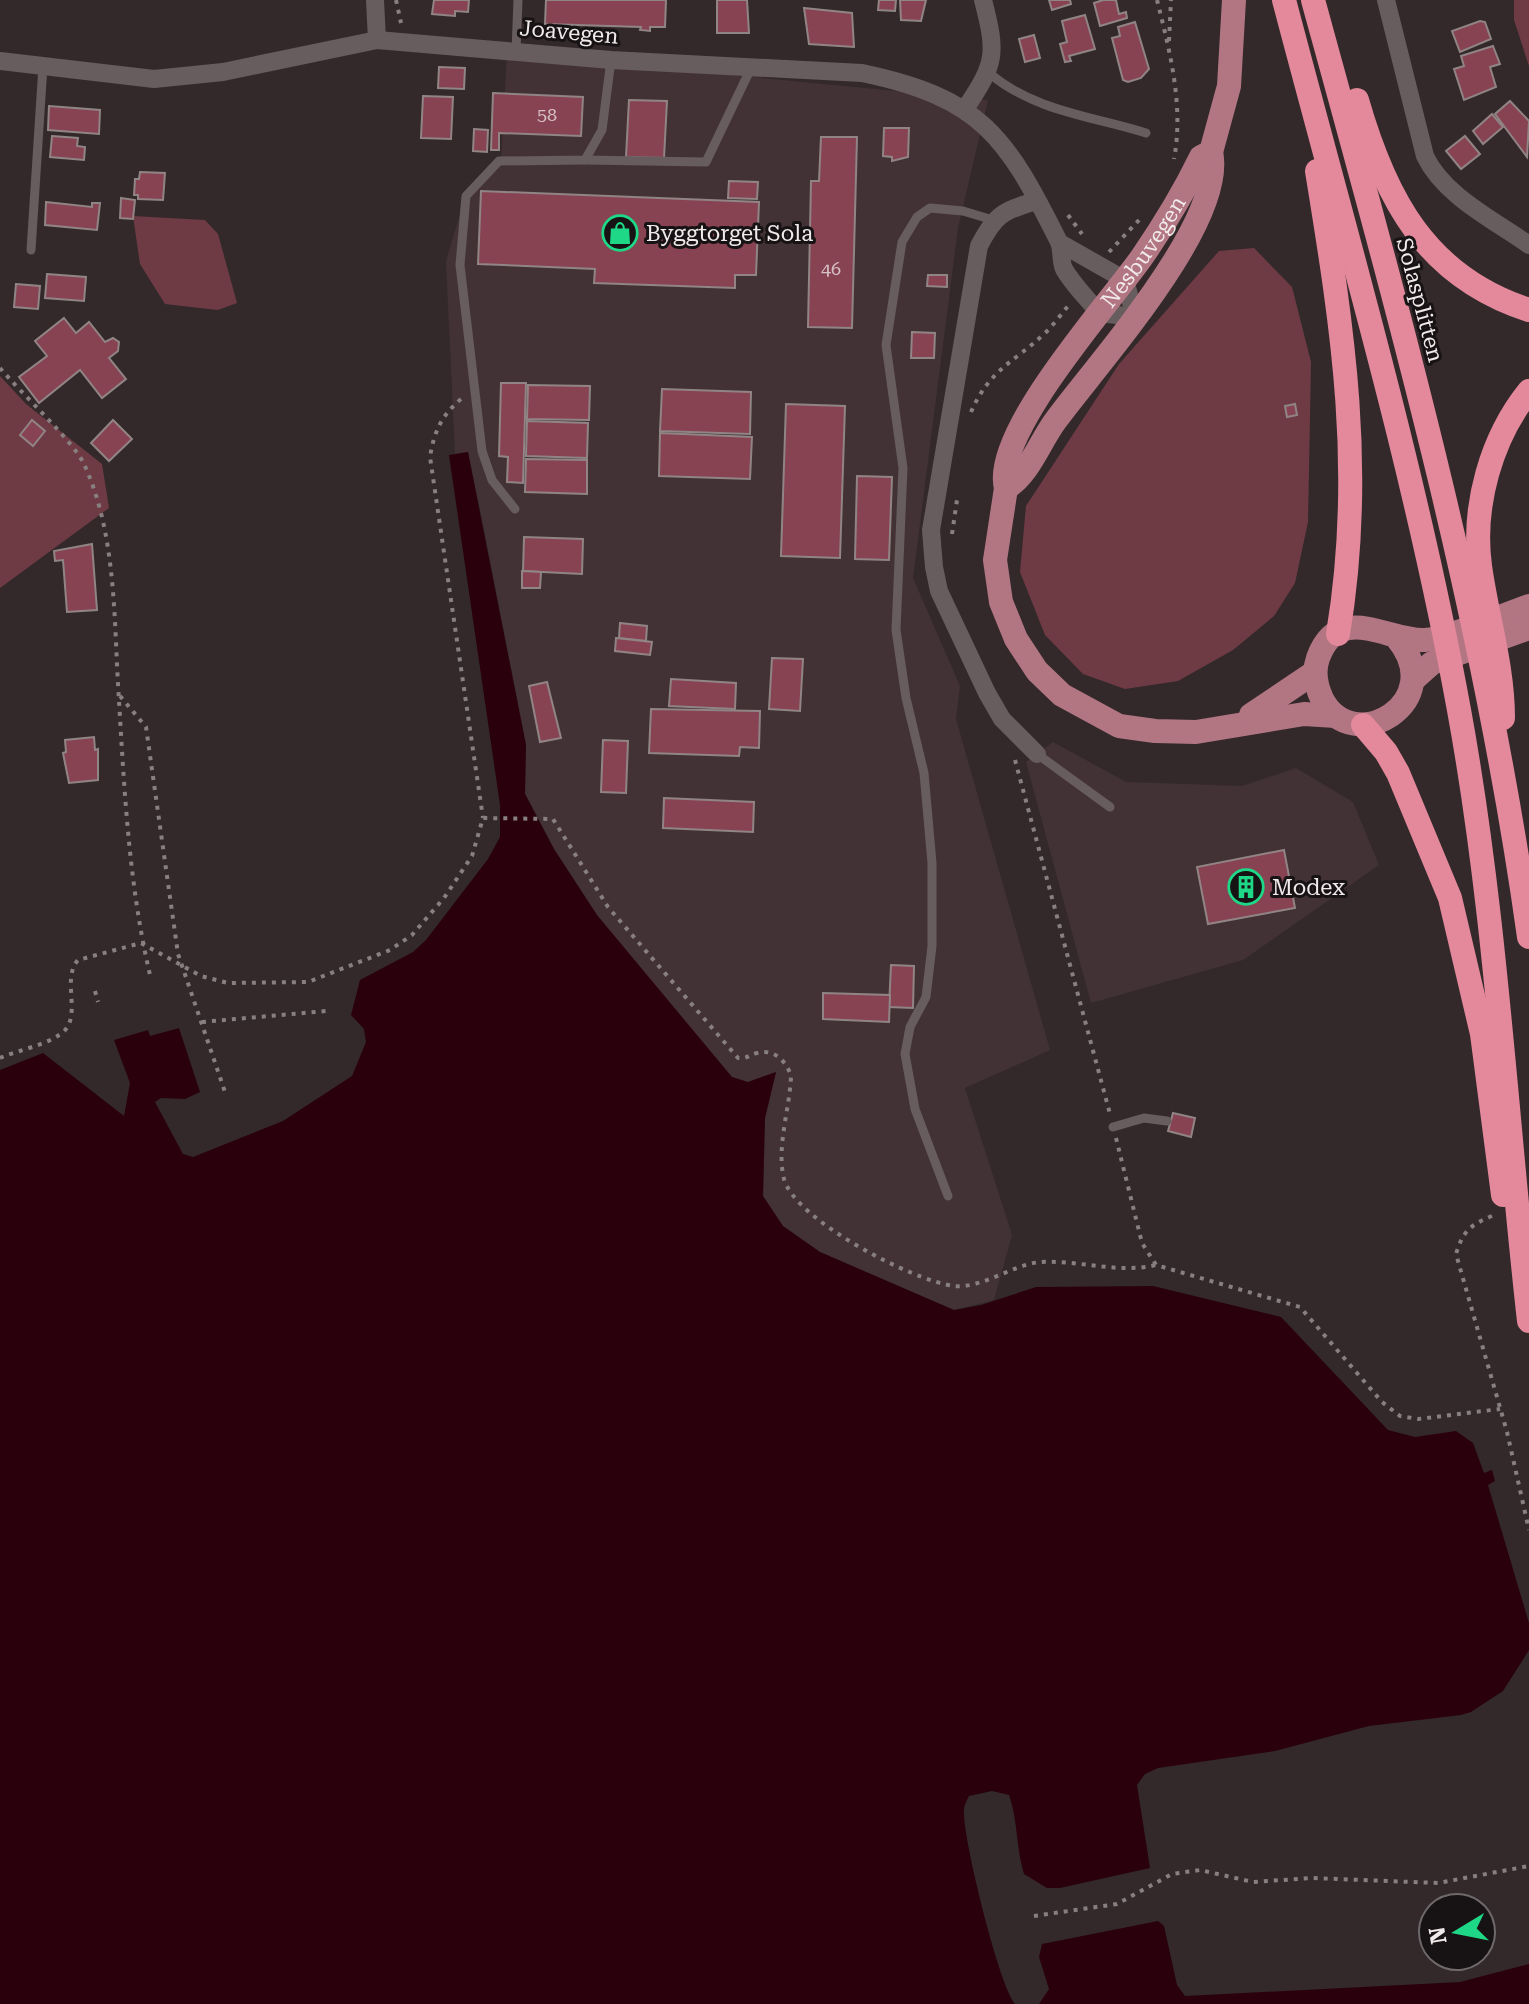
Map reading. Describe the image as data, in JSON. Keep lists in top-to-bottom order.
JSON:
{
  "streets": {
    "highway": ["Solasplitten"],
    "main road": ["Nesbuvegen"],
    "street": ["Joavegen"]
  },
  "crossings": [
    ["Joavegen", "Nesbuvegen"]
  ],
  "places": {
    "shop": ["Byggtorget Sola"],
    "building": ["Modex"]
  },
  "house_numbers": ["58", "46"],
  "north": "left"
}
